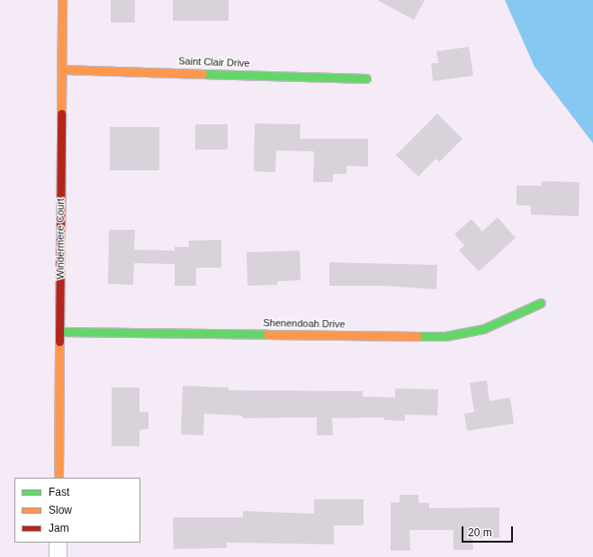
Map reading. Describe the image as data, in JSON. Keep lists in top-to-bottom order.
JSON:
{
  "streets": {
    "street": ["Saint Clair Drive", "Windermere Court", "Shenendoah Drive"]
  },
  "crossings": [
    ["Saint Clair Drive", "Windermere Court"],
    ["Windermere Court", "Shenendoah Drive"]
  ],
  "legend": ["Fast", "Slow", "Jam"],
  "scale_bar": "20 m"
}
